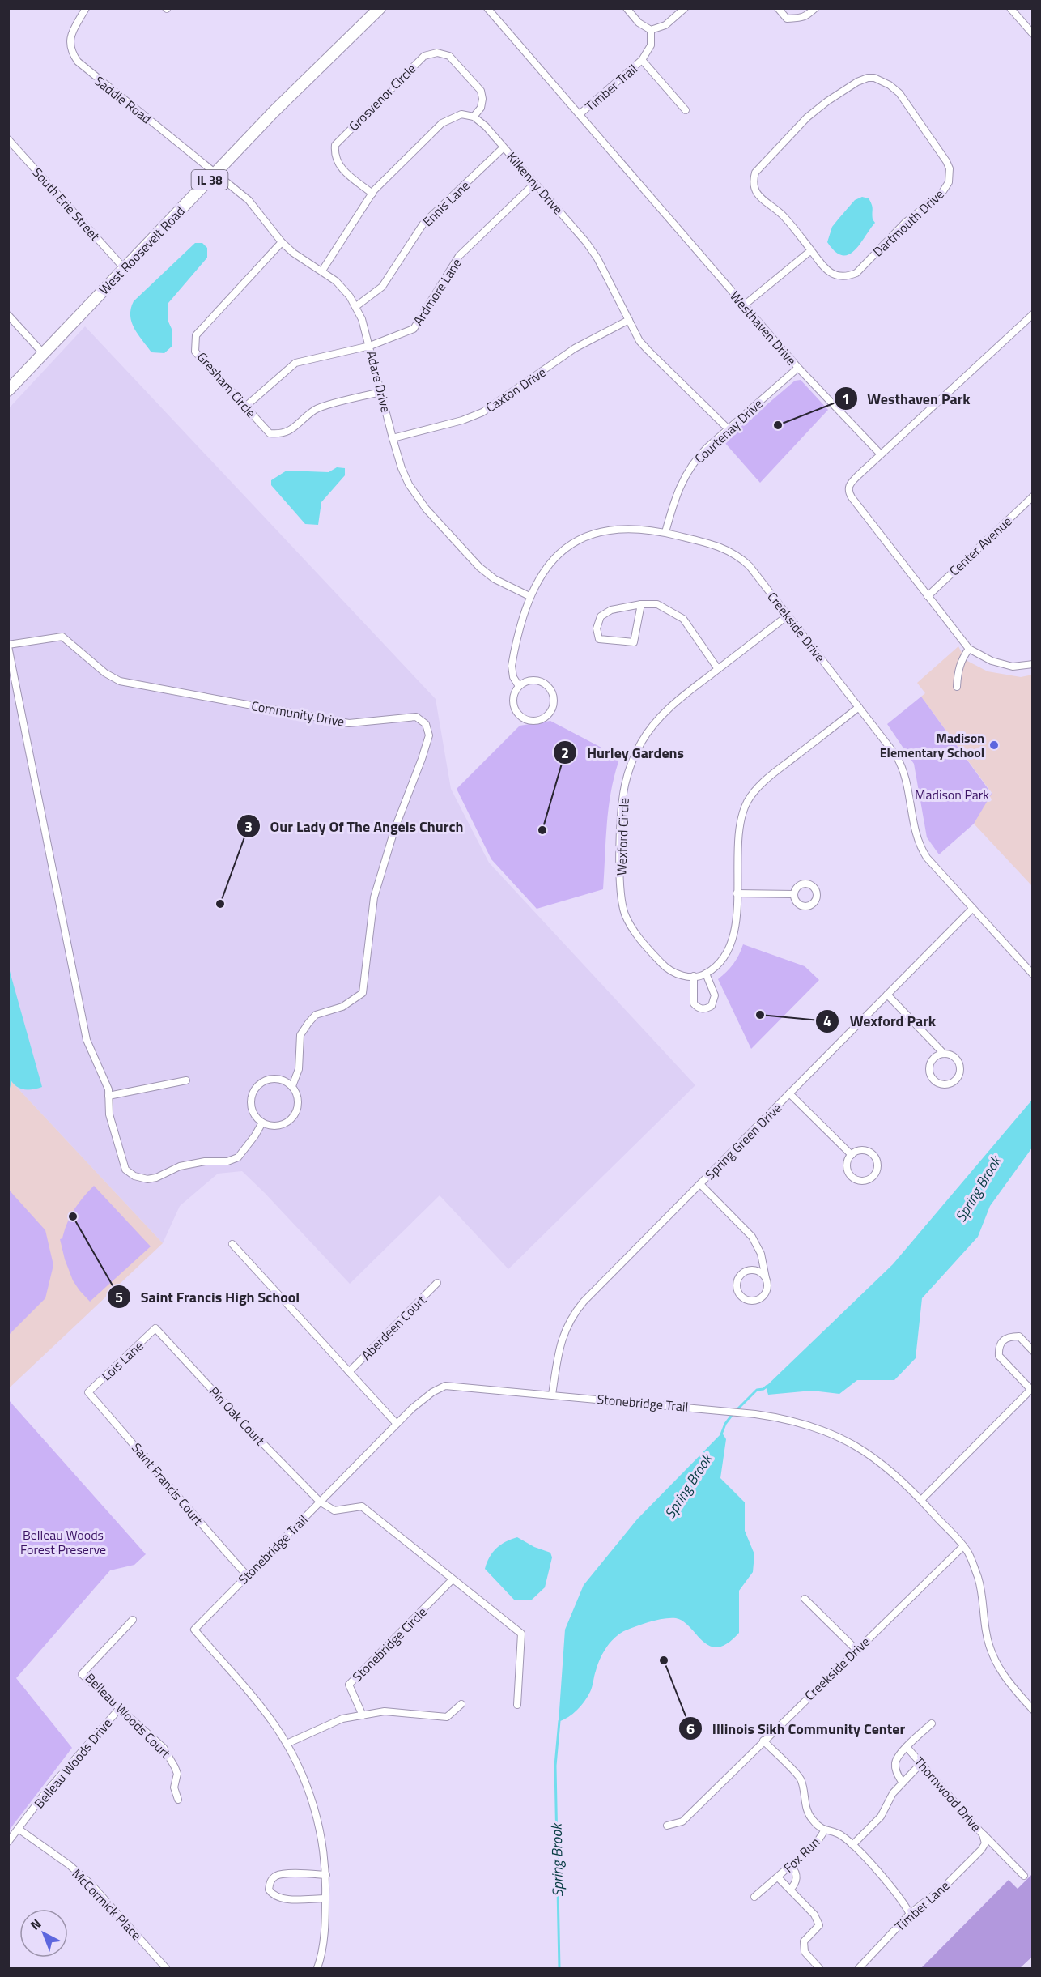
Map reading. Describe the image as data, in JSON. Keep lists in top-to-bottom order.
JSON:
{
  "streets": {
    "main road": ["IL 38", "West Roosevelt Road"],
    "street": [
      "Timber Trail",
      "Grosvenor Circle",
      "Saddle Road",
      "Kilkenny Drive",
      "Ennis Lane",
      "South Erie Street",
      "Dartmouth Drive",
      "Ardmore Lane",
      "Westhaven Drive",
      "Adare Drive",
      "Gresham Circle",
      "Caxton Drive",
      "Courtenay Drive",
      "Center Avenue",
      "Creekside Drive",
      "Community Drive",
      "Wexford Circle",
      "Spring Green Drive",
      "Aberdeen Court",
      "Lois Lane",
      "Stonebridge Trail",
      "Pin Oak Court",
      "Saint Francis Court",
      "Stonebridge Circle",
      "Belleau Woods Court",
      "Belleau Woods Drive",
      "Thornwood Drive",
      "Fox Run",
      "McCormick Place",
      "Timber Lane"
    ]
  },
  "crossings": [
    ["Timber Trail", "Westhaven Drive"],
    ["Grosvenor Circle", "Kilkenny Drive"],
    ["Saddle Road", "West Roosevelt Road"],
    ["Saddle Road", "Adare Drive"],
    ["Kilkenny Drive", "Ennis Lane"],
    ["Kilkenny Drive", "Ardmore Lane"],
    ["Kilkenny Drive", "Caxton Drive"],
    ["Kilkenny Drive", "Courtenay Drive"],
    ["Ennis Lane", "Adare Drive"],
    ["South Erie Street", "West Roosevelt Road"],
    ["West Roosevelt Road", "Adare Drive"],
    ["Ardmore Lane", "Adare Drive"],
    ["Ardmore Lane", "Gresham Circle"],
    ["Westhaven Drive", "Courtenay Drive"],
    ["Adare Drive", "Gresham Circle"],
    ["Adare Drive", "Caxton Drive"],
    ["Adare Drive", "Creekside Drive"],
    ["Courtenay Drive", "Creekside Drive"],
    ["Creekside Drive", "Wexford Circle"],
    ["Creekside Drive", "Spring Green Drive"],
    ["Creekside Drive", "Stonebridge Trail"],
    ["Spring Green Drive", "Stonebridge Trail"],
    ["Lois Lane", "Pin Oak Court"],
    ["Lois Lane", "Saint Francis Court"],
    ["Stonebridge Trail", "Pin Oak Court"],
    ["Stonebridge Trail", "Saint Francis Court"],
    ["Belleau Woods Court", "Belleau Woods Drive"],
    ["Belleau Woods Drive", "McCormick Place"],
    ["Thornwood Drive", "Timber Lane"]
  ],
  "water": ["Spring Brook"],
  "parks": ["Madison Park", "Belleau Woods Forest Preserve"],
  "places": [
    "Westhaven Park",
    "Madison Elementary School",
    "Hurley Gardens",
    "Our Lady Of The Angels Church",
    "Wexford Park",
    "Saint Francis High School",
    "Illinois Sikh Community Center"
  ],
  "north": "top left"
}
